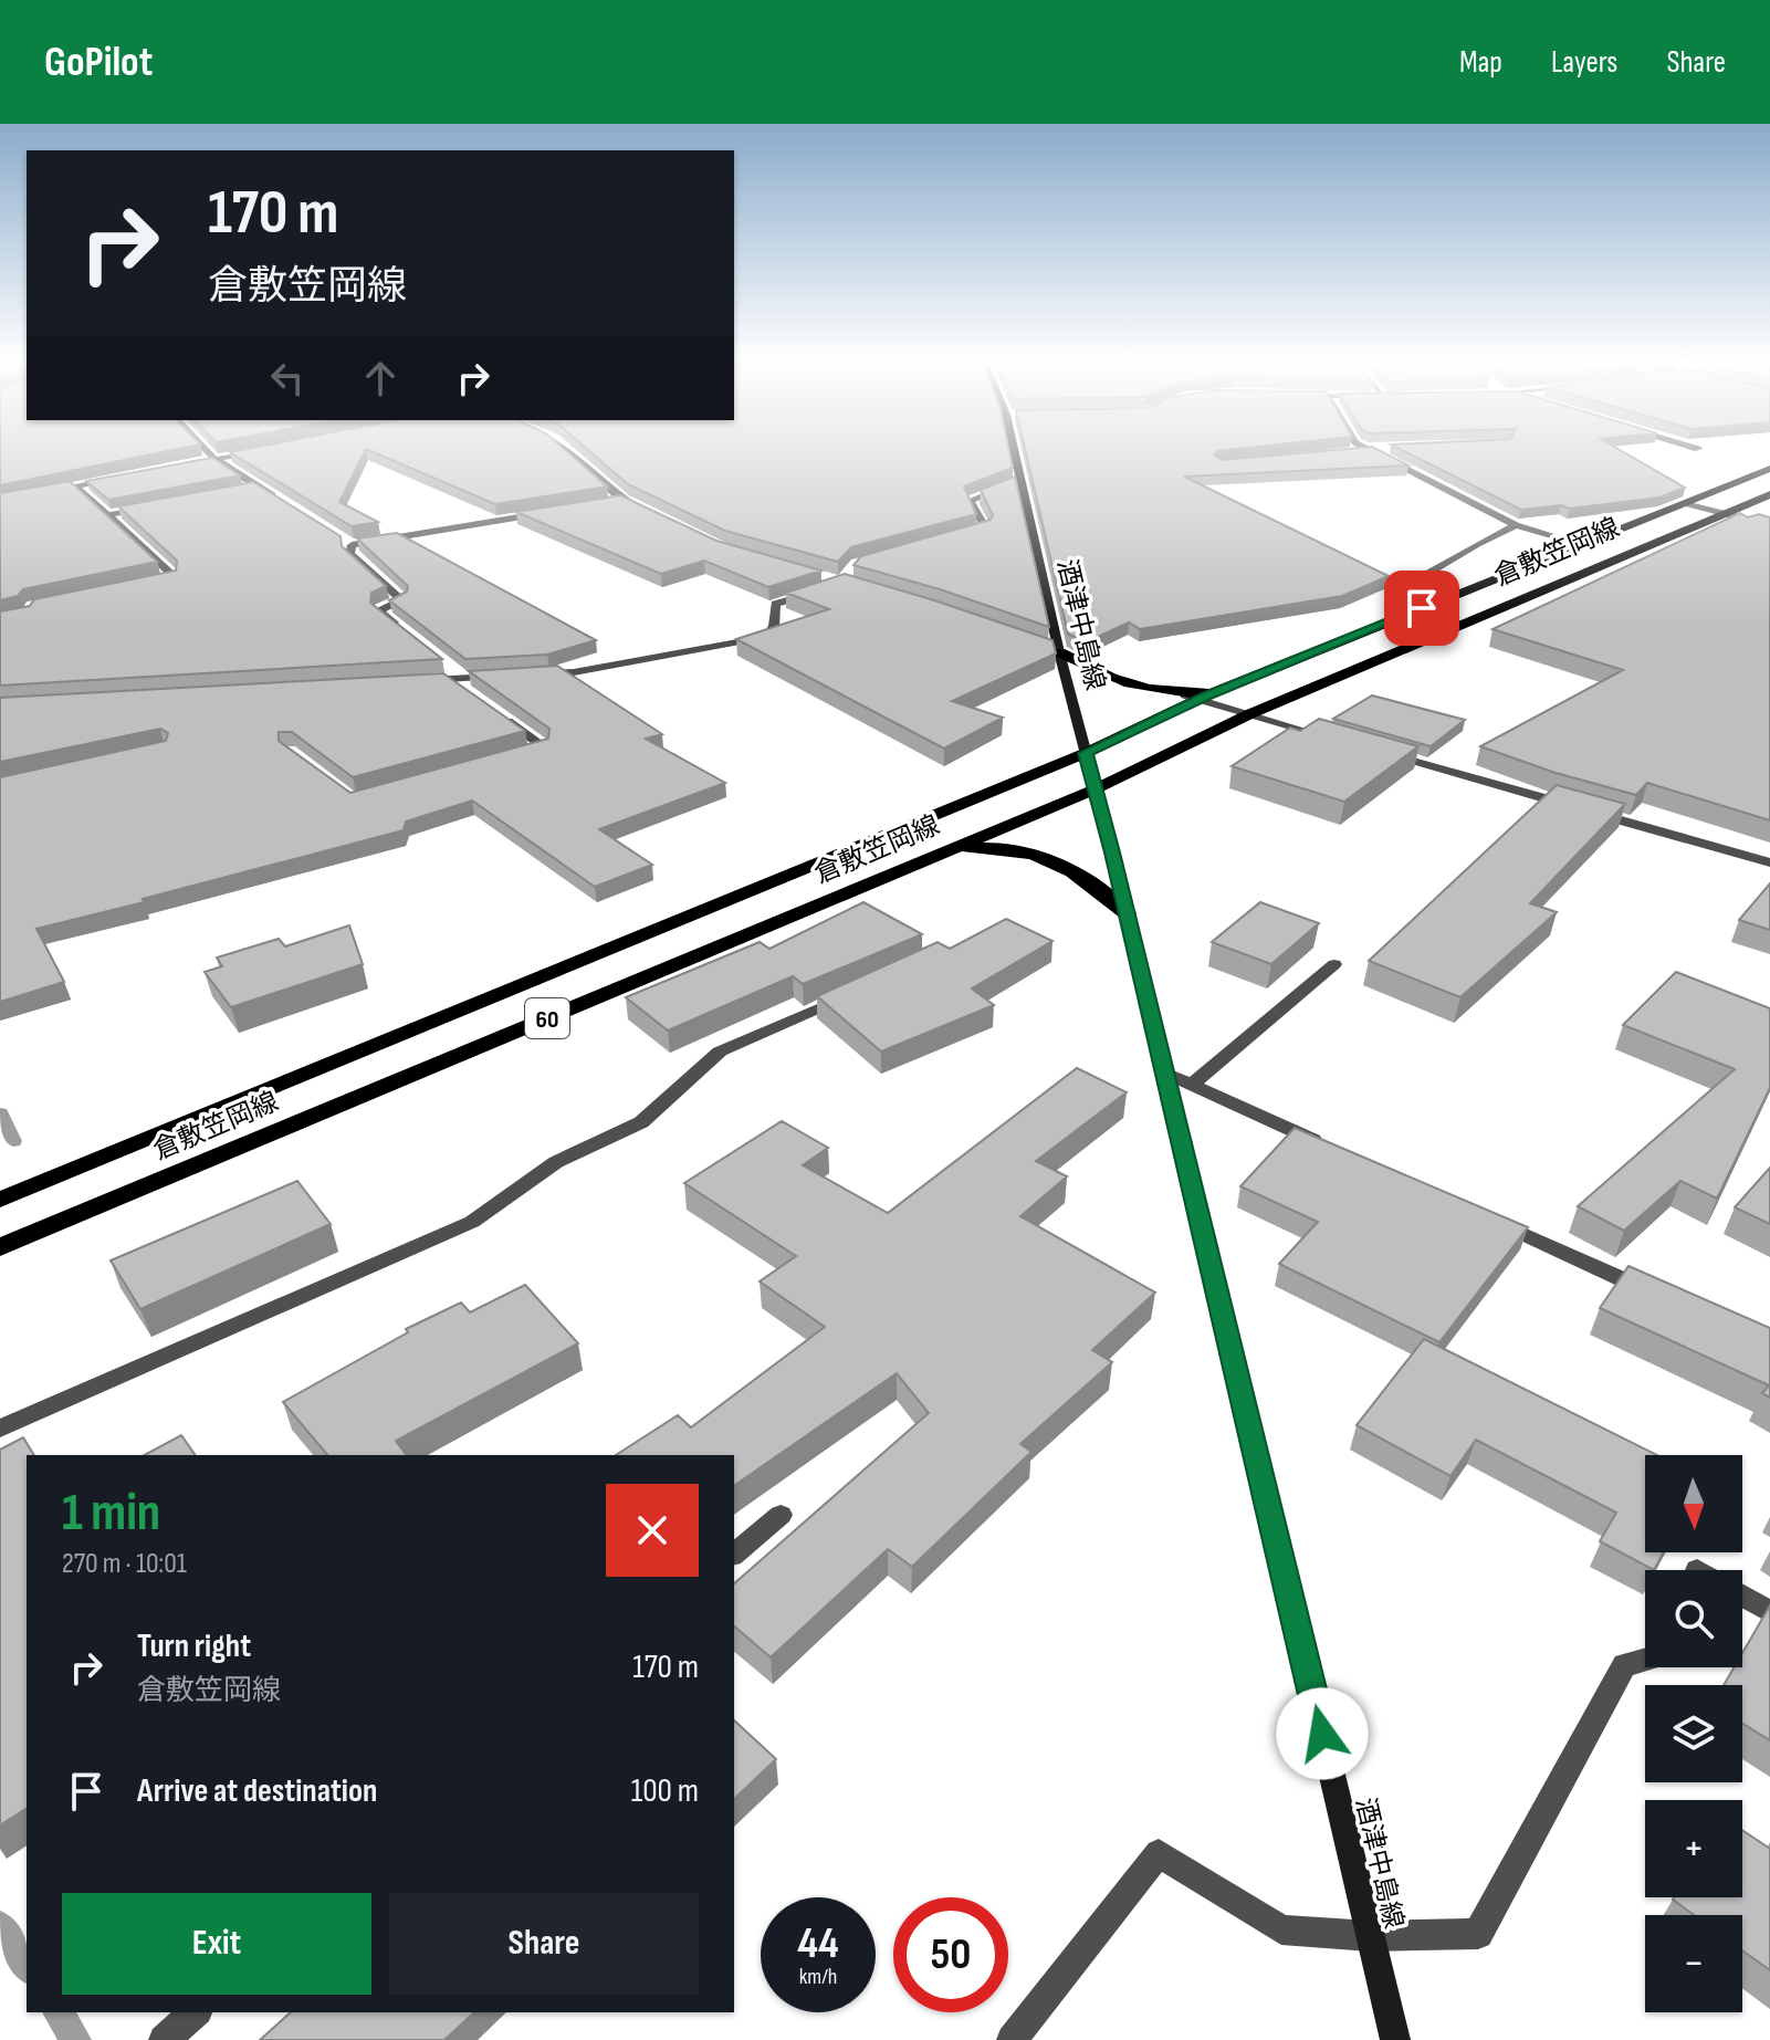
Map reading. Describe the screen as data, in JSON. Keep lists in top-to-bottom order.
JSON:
{
  "streets": {
    "main road": ["倉敷笠岡線", "酒津中島線", "60"]
  },
  "crossings": [
    ["倉敷笠岡線", "酒津中島線"]
  ],
  "north": "bottom",
  "page": {
    "header": "GoPilot",
    "nav": ["Map", "Layers", "Share"],
    "turn": ["170 m", "倉敷笠岡線"],
    "map_buttons": ["+", "−"],
    "heading": ["1 min", "270 m · 10:01"],
    "list": [
      {
        "name": "Turn right",
        "note": "倉敷笠岡線",
        "value": "170 m"
      },
      {
        "name": "Arrive at destination",
        "value": "100 m"
      }
    ],
    "buttons": ["Exit", "Share"],
    "speed": "44 km/h",
    "limit": "50"
  }
}
